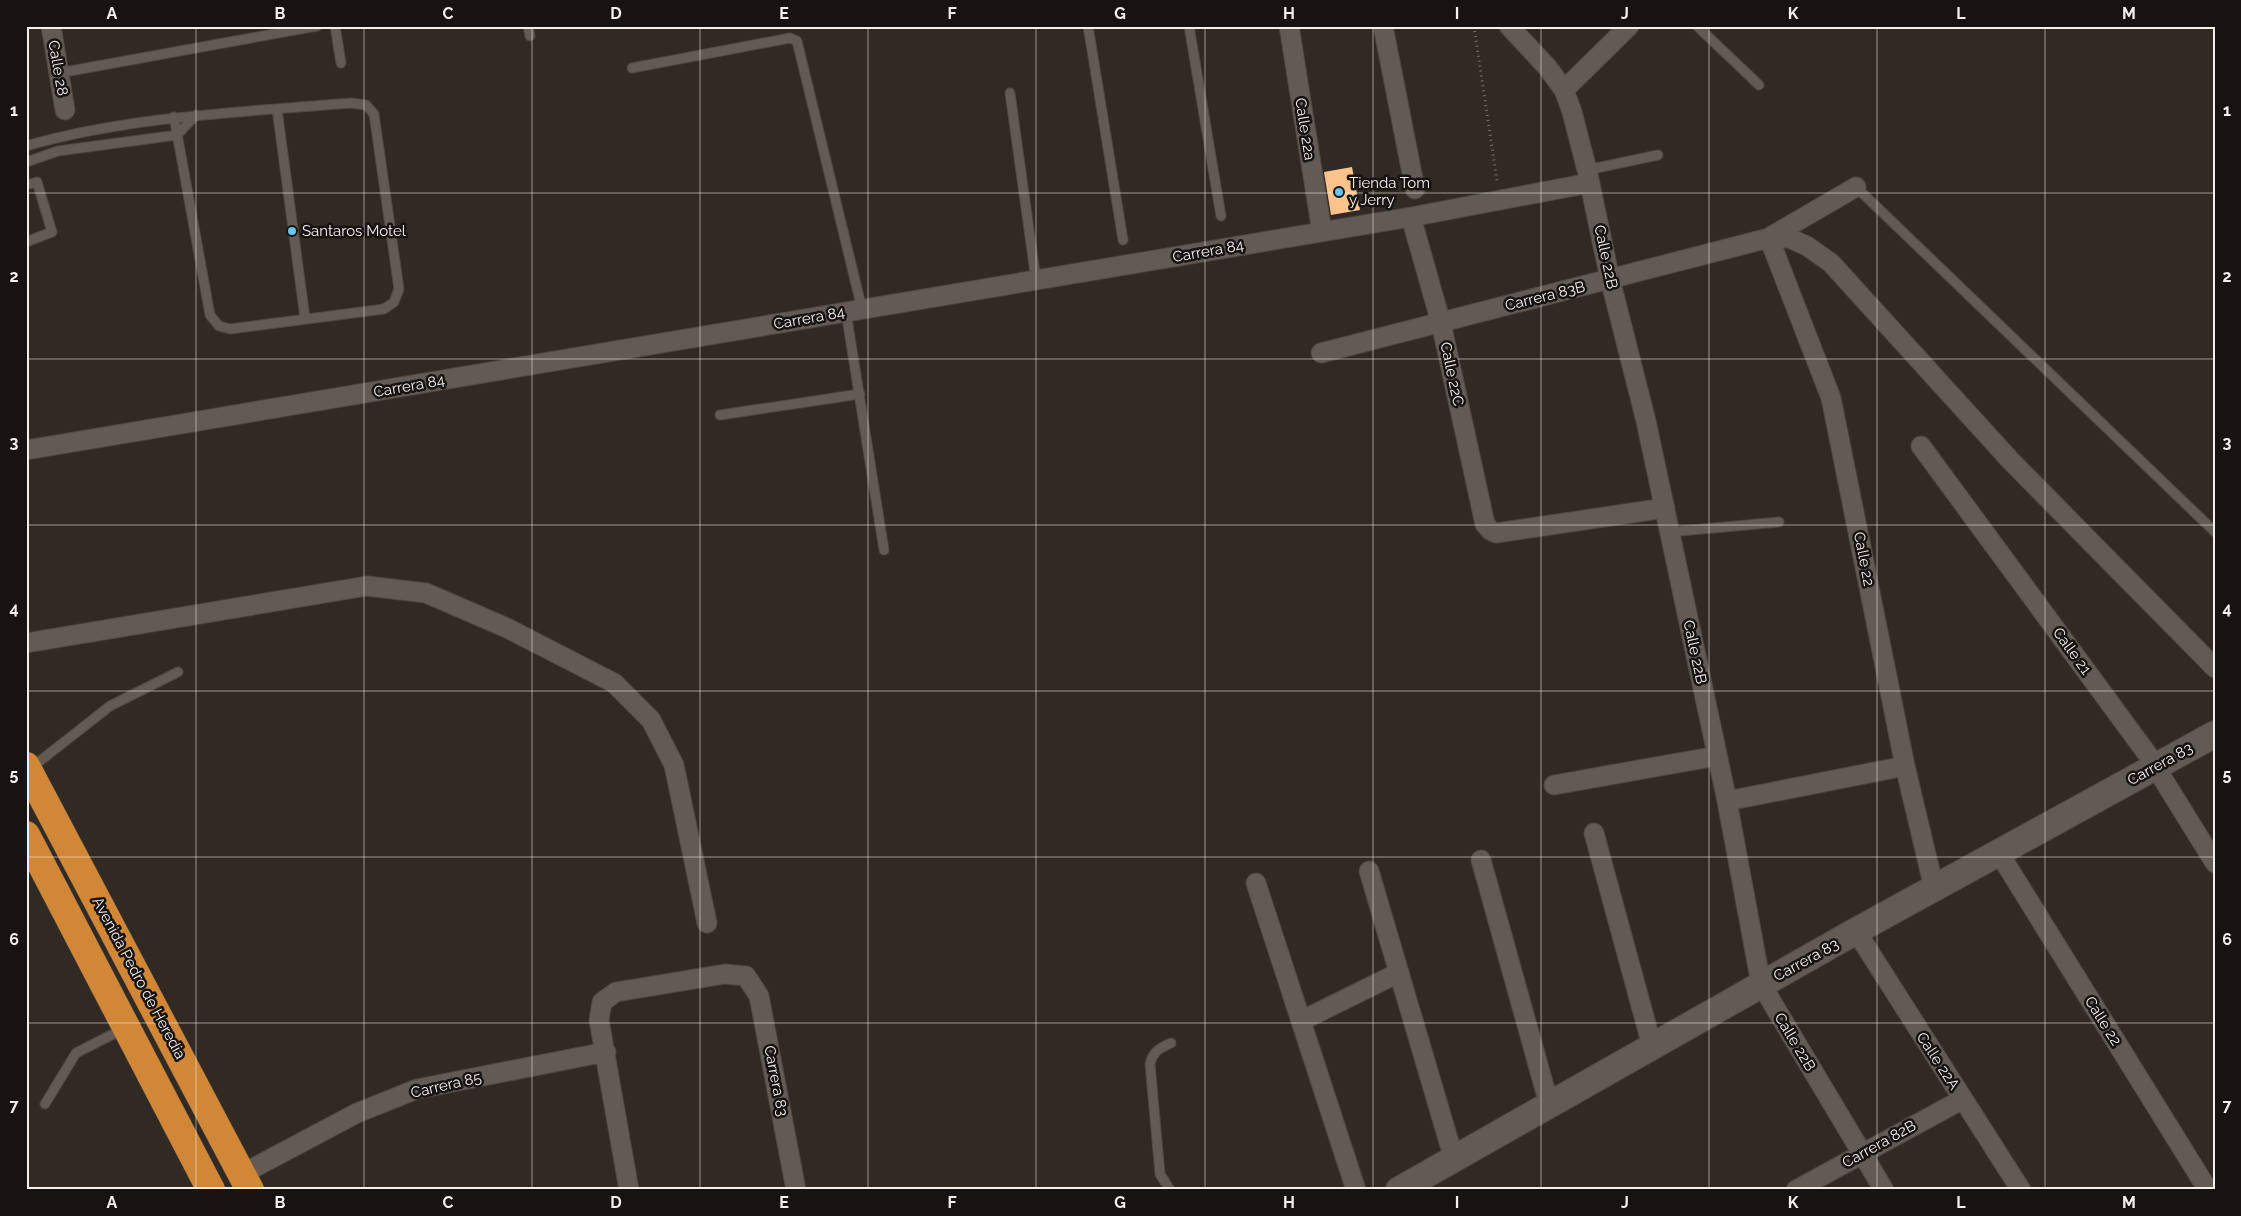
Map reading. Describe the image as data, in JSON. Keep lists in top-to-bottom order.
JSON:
{
  "streets": {
    "highway": ["Avenida Pedro de Heredia"],
    "street": [
      "Calle 28",
      "Calle 22a",
      "Carrera 84",
      "Calle 22B",
      "Carrera 83B",
      "Calle 22C",
      "Calle 22",
      "Calle 21",
      "Carrera 83",
      "Calle 22A",
      "Carrera 85",
      "Carrera 82B"
    ]
  },
  "crossings": [
    ["Calle 22a", "Carrera 84"],
    ["Carrera 84", "Calle 22B"],
    ["Carrera 84", "Calle 22C"],
    ["Calle 22B", "Carrera 83B"],
    ["Calle 22B", "Calle 22C"],
    ["Calle 22B", "Carrera 83"],
    ["Calle 22B", "Carrera 82B"],
    ["Carrera 83B", "Calle 22C"],
    ["Carrera 83B", "Calle 22"],
    ["Calle 22", "Carrera 83"],
    ["Calle 21", "Carrera 83"],
    ["Carrera 83", "Calle 22A"],
    ["Carrera 83", "Carrera 85"],
    ["Avenida Pedro de Heredia", "Carrera 85"],
    ["Calle 22A", "Carrera 82B"]
  ],
  "places": ["Tienda Tom y Jerry", "Santaros Motel"],
  "grid": {
    "columns": [
      "A",
      "B",
      "C",
      "D",
      "E",
      "F",
      "G",
      "H",
      "I",
      "J",
      "K",
      "L",
      "M"
    ],
    "rows": [
      "1",
      "2",
      "3",
      "4",
      "5",
      "6",
      "7"
    ]
  }
}
